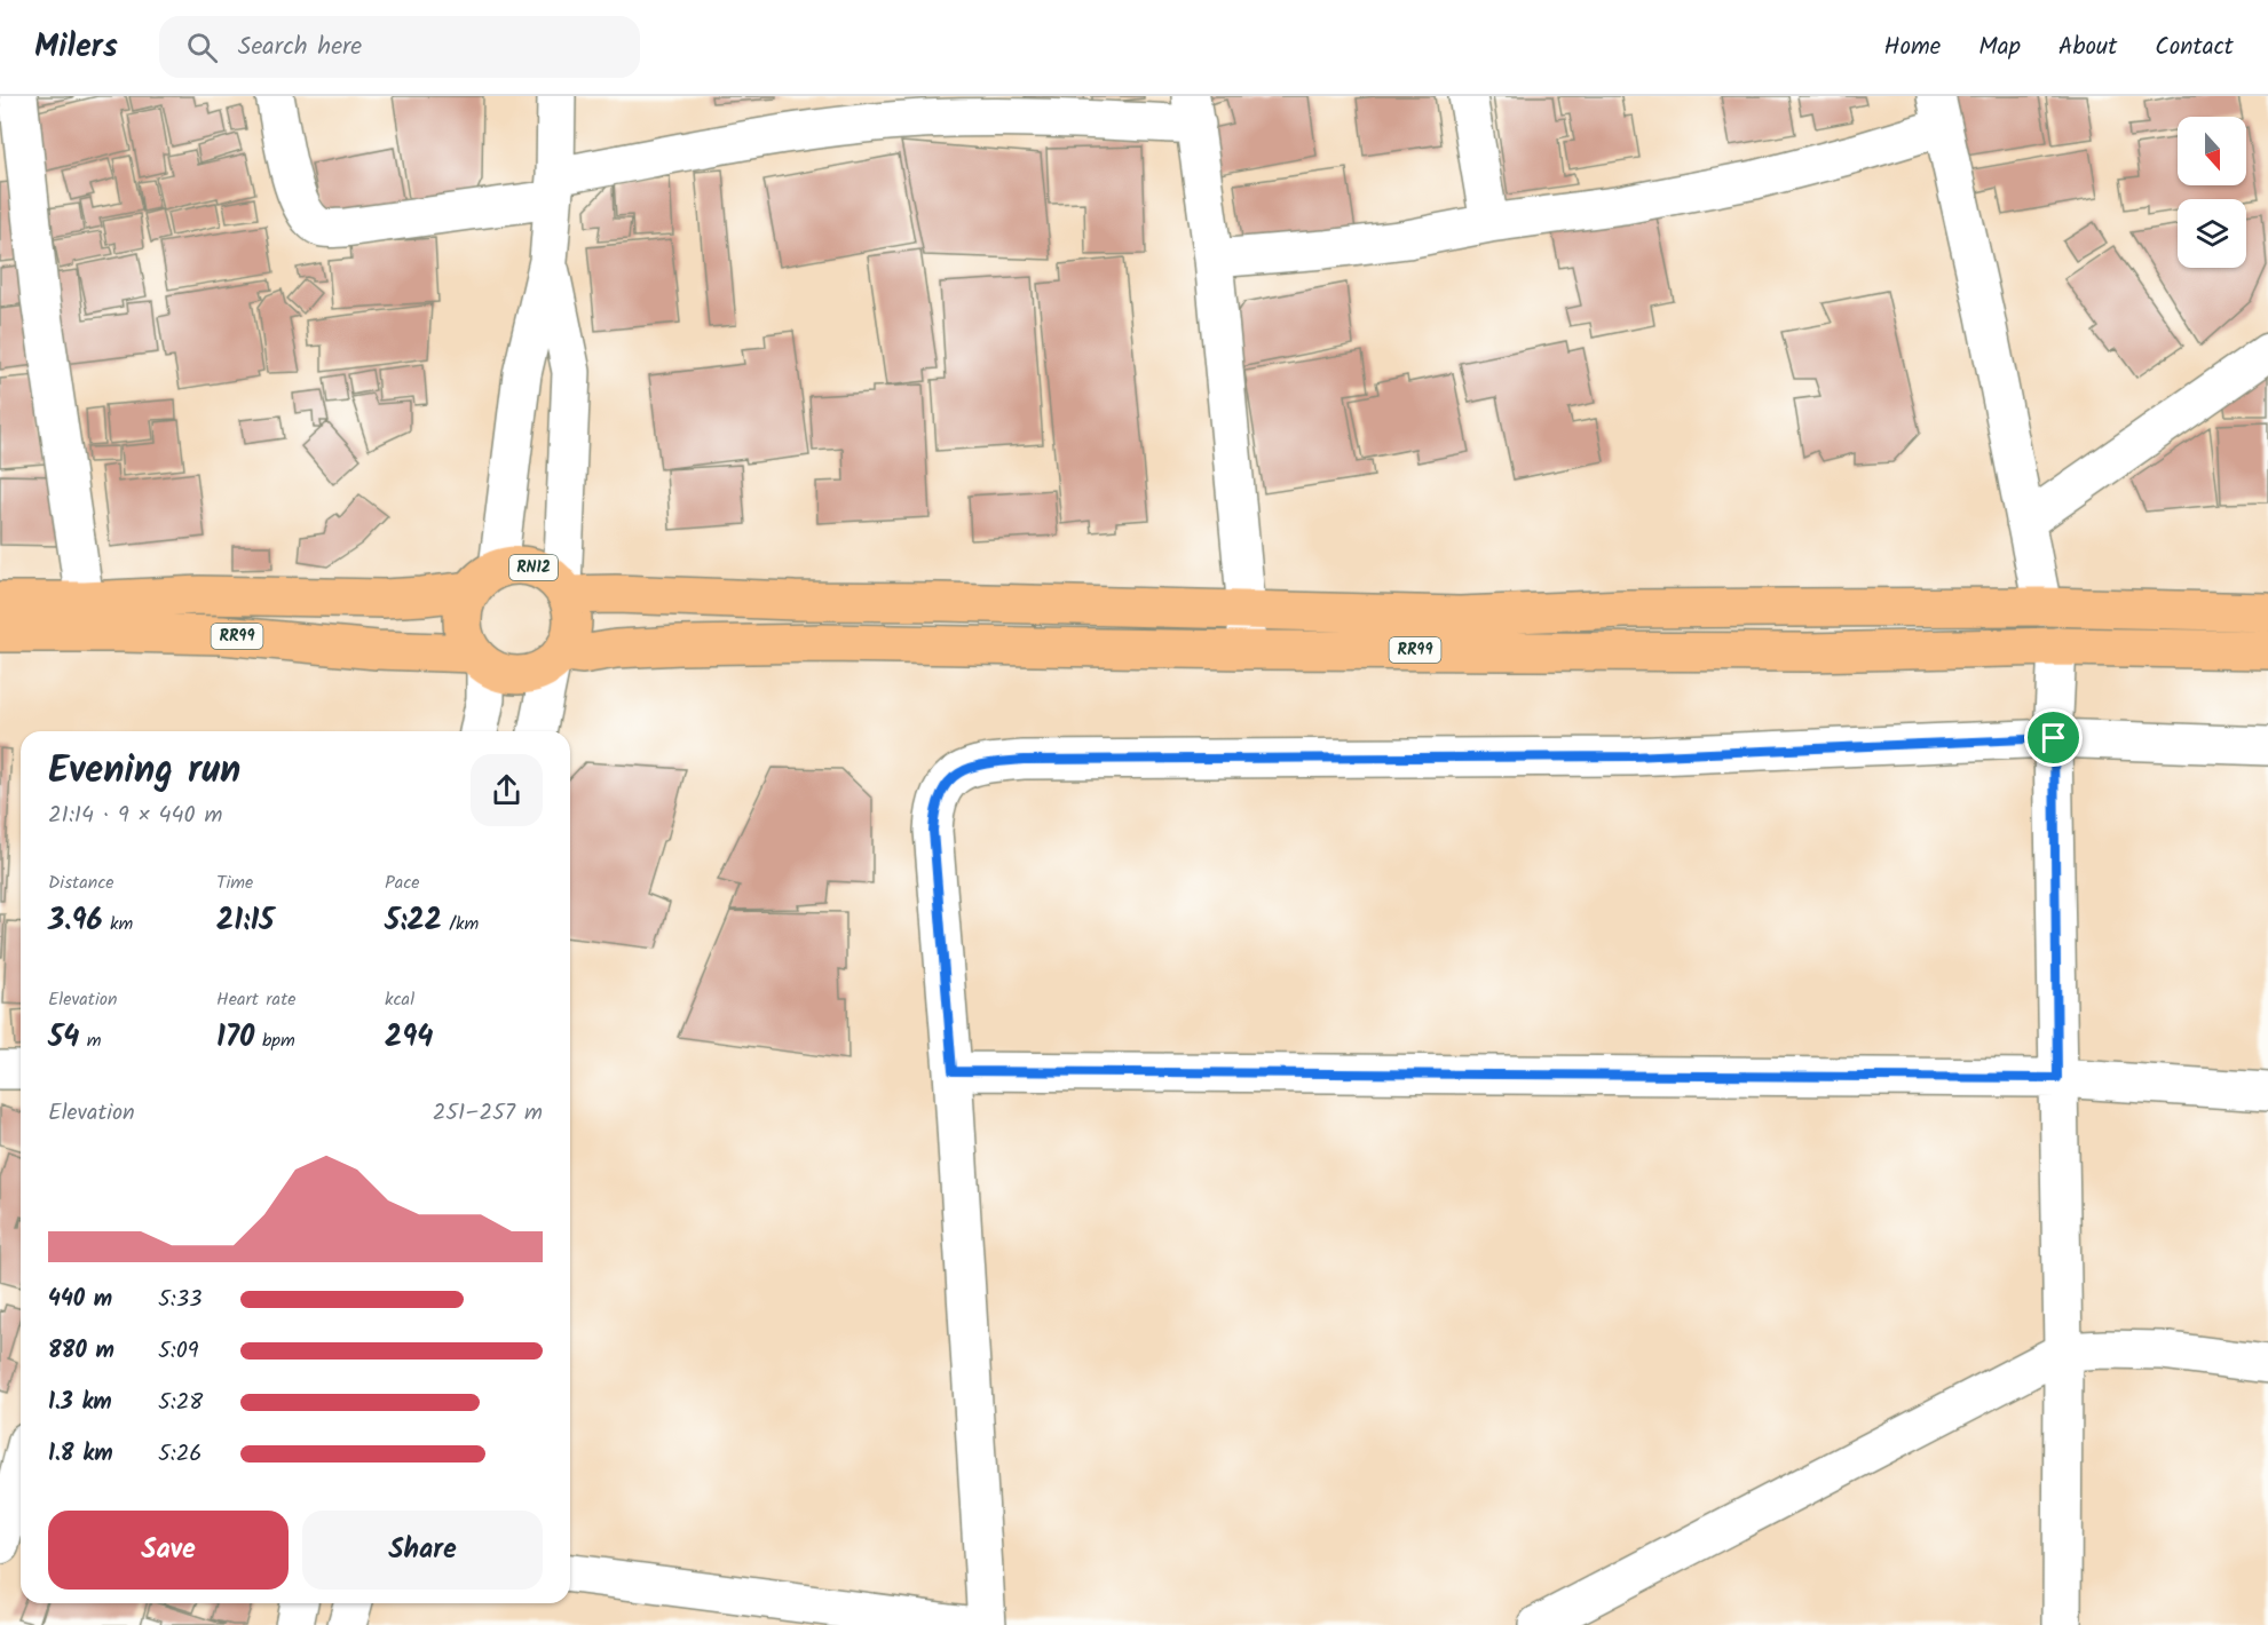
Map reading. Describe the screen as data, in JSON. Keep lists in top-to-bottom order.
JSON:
{
  "streets": {
    "main road": ["RN12", "RR99"]
  },
  "crossings": [
    ["RN12", "RR99"]
  ],
  "north": "bottom",
  "page": {
    "header": "Milers",
    "search": "Search here",
    "nav": [
      "Home",
      "Map",
      "About",
      "Contact"
    ],
    "heading": ["Evening run", "21:14 · 9 × 440 m"],
    "stats": [
      ["Distance", "3.96 km"],
      ["Time", "21:15"],
      ["Pace", "5:22 /km"],
      ["Elevation", "54 m"],
      ["Heart rate", "170 bpm"],
      ["kcal", "294"]
    ],
    "chart": ["Elevation", "251–257 m"],
    "list": [
      {
        "name": "440 m",
        "note": "5:33"
      },
      {
        "name": "880 m",
        "note": "5:09"
      },
      {
        "name": "1.3 km",
        "note": "5:28"
      },
      {
        "name": "1.8 km",
        "note": "5:26"
      }
    ],
    "buttons": ["Save", "Share"]
  }
}
